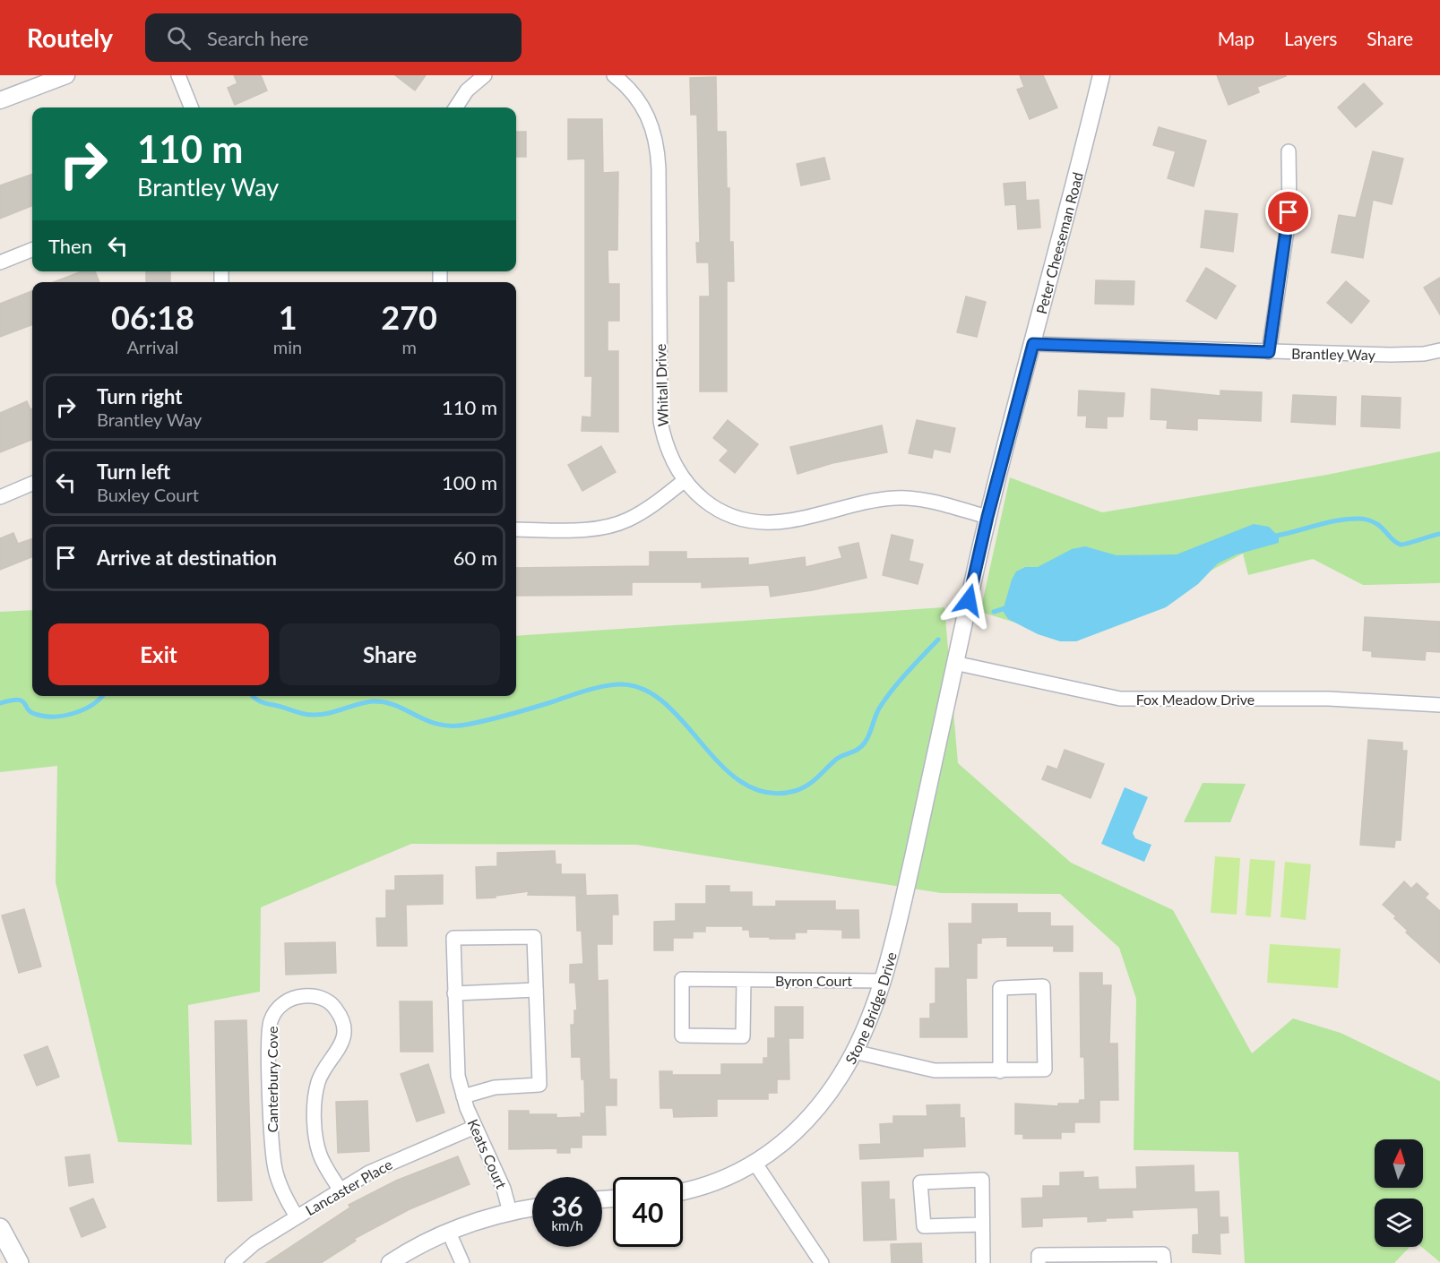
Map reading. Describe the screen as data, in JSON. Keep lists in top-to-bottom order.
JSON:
{
  "streets": {
    "street": [
      "Peter Cheeseman Road",
      "Brantley Way",
      "Whitall Drive",
      "Fox Meadow Drive",
      "Byron Court",
      "Stone Bridge Drive",
      "Canterbury Cove",
      "Keats Court",
      "Lancaster Place"
    ]
  },
  "crossings": [
    ["Peter Cheeseman Road", "Brantley Way"],
    ["Peter Cheeseman Road", "Whitall Drive"],
    ["Peter Cheeseman Road", "Fox Meadow Drive"],
    ["Peter Cheeseman Road", "Stone Bridge Drive"],
    ["Byron Court", "Stone Bridge Drive"],
    ["Canterbury Cove", "Lancaster Place"],
    ["Keats Court", "Lancaster Place"]
  ],
  "north": "top",
  "page": {
    "header": "Routely",
    "search": "Search here",
    "nav": ["Map", "Layers", "Share"],
    "turn": ["110 m", "Brantley Way"],
    "then": "Then",
    "eta": [
      "06:18",
      "Arrival",
      "1",
      "min",
      "270",
      "m"
    ],
    "list": [
      {
        "name": "Turn right",
        "note": "Brantley Way",
        "value": "110 m"
      },
      {
        "name": "Turn left",
        "note": "Buxley Court",
        "value": "100 m"
      },
      {
        "name": "Arrive at destination",
        "value": "60 m"
      }
    ],
    "buttons": ["Exit", "Share"],
    "speed": "36 km/h",
    "limit": "40"
  }
}
